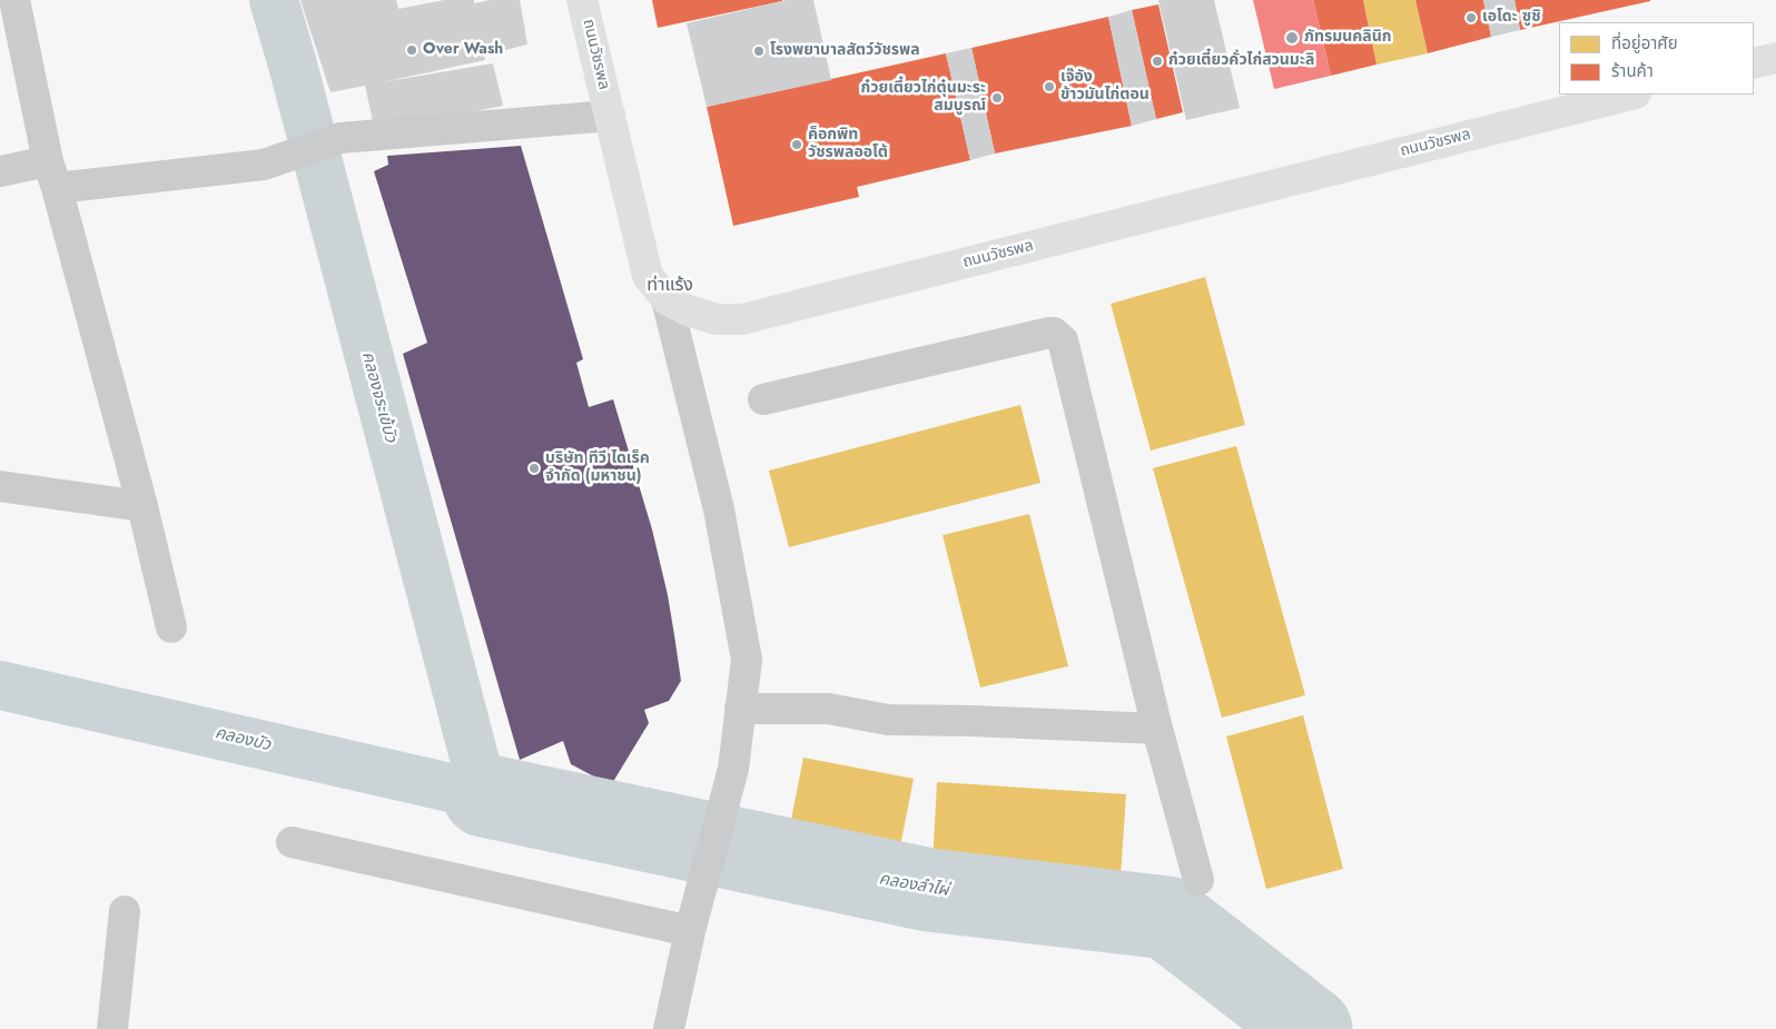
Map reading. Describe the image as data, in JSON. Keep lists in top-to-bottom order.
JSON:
{
  "streets": {
    "main road": ["ถนนวัชรพล"]
  },
  "districts": ["ท่าแร้ง"],
  "water": ["คลองจระเข้บัว", "คลองบัว", "คลองลำไผ่"],
  "places": [
    "เอโดะ ซูชิ",
    "ภัทรมนคลินิก",
    "Over Wash",
    "โรงพยาบาลสัตว์วัชรพล",
    "ก๋วยเตี๋ยวคั่วไก่สวนมะลิ",
    "เจ๊อัง ข้าวมันไก่ตอน",
    "ก๋วยเตี๋ยวไก่ตุ๋นมะระ สมบูรณ์",
    "ค็อกพิท วัชรพลออโต้",
    "บริษัท ทีวี ไดเร็ค จำกัด (มหาชน)"
  ],
  "legend": ["ที่อยู่อาศัย", "ร้านค้า"]
}
